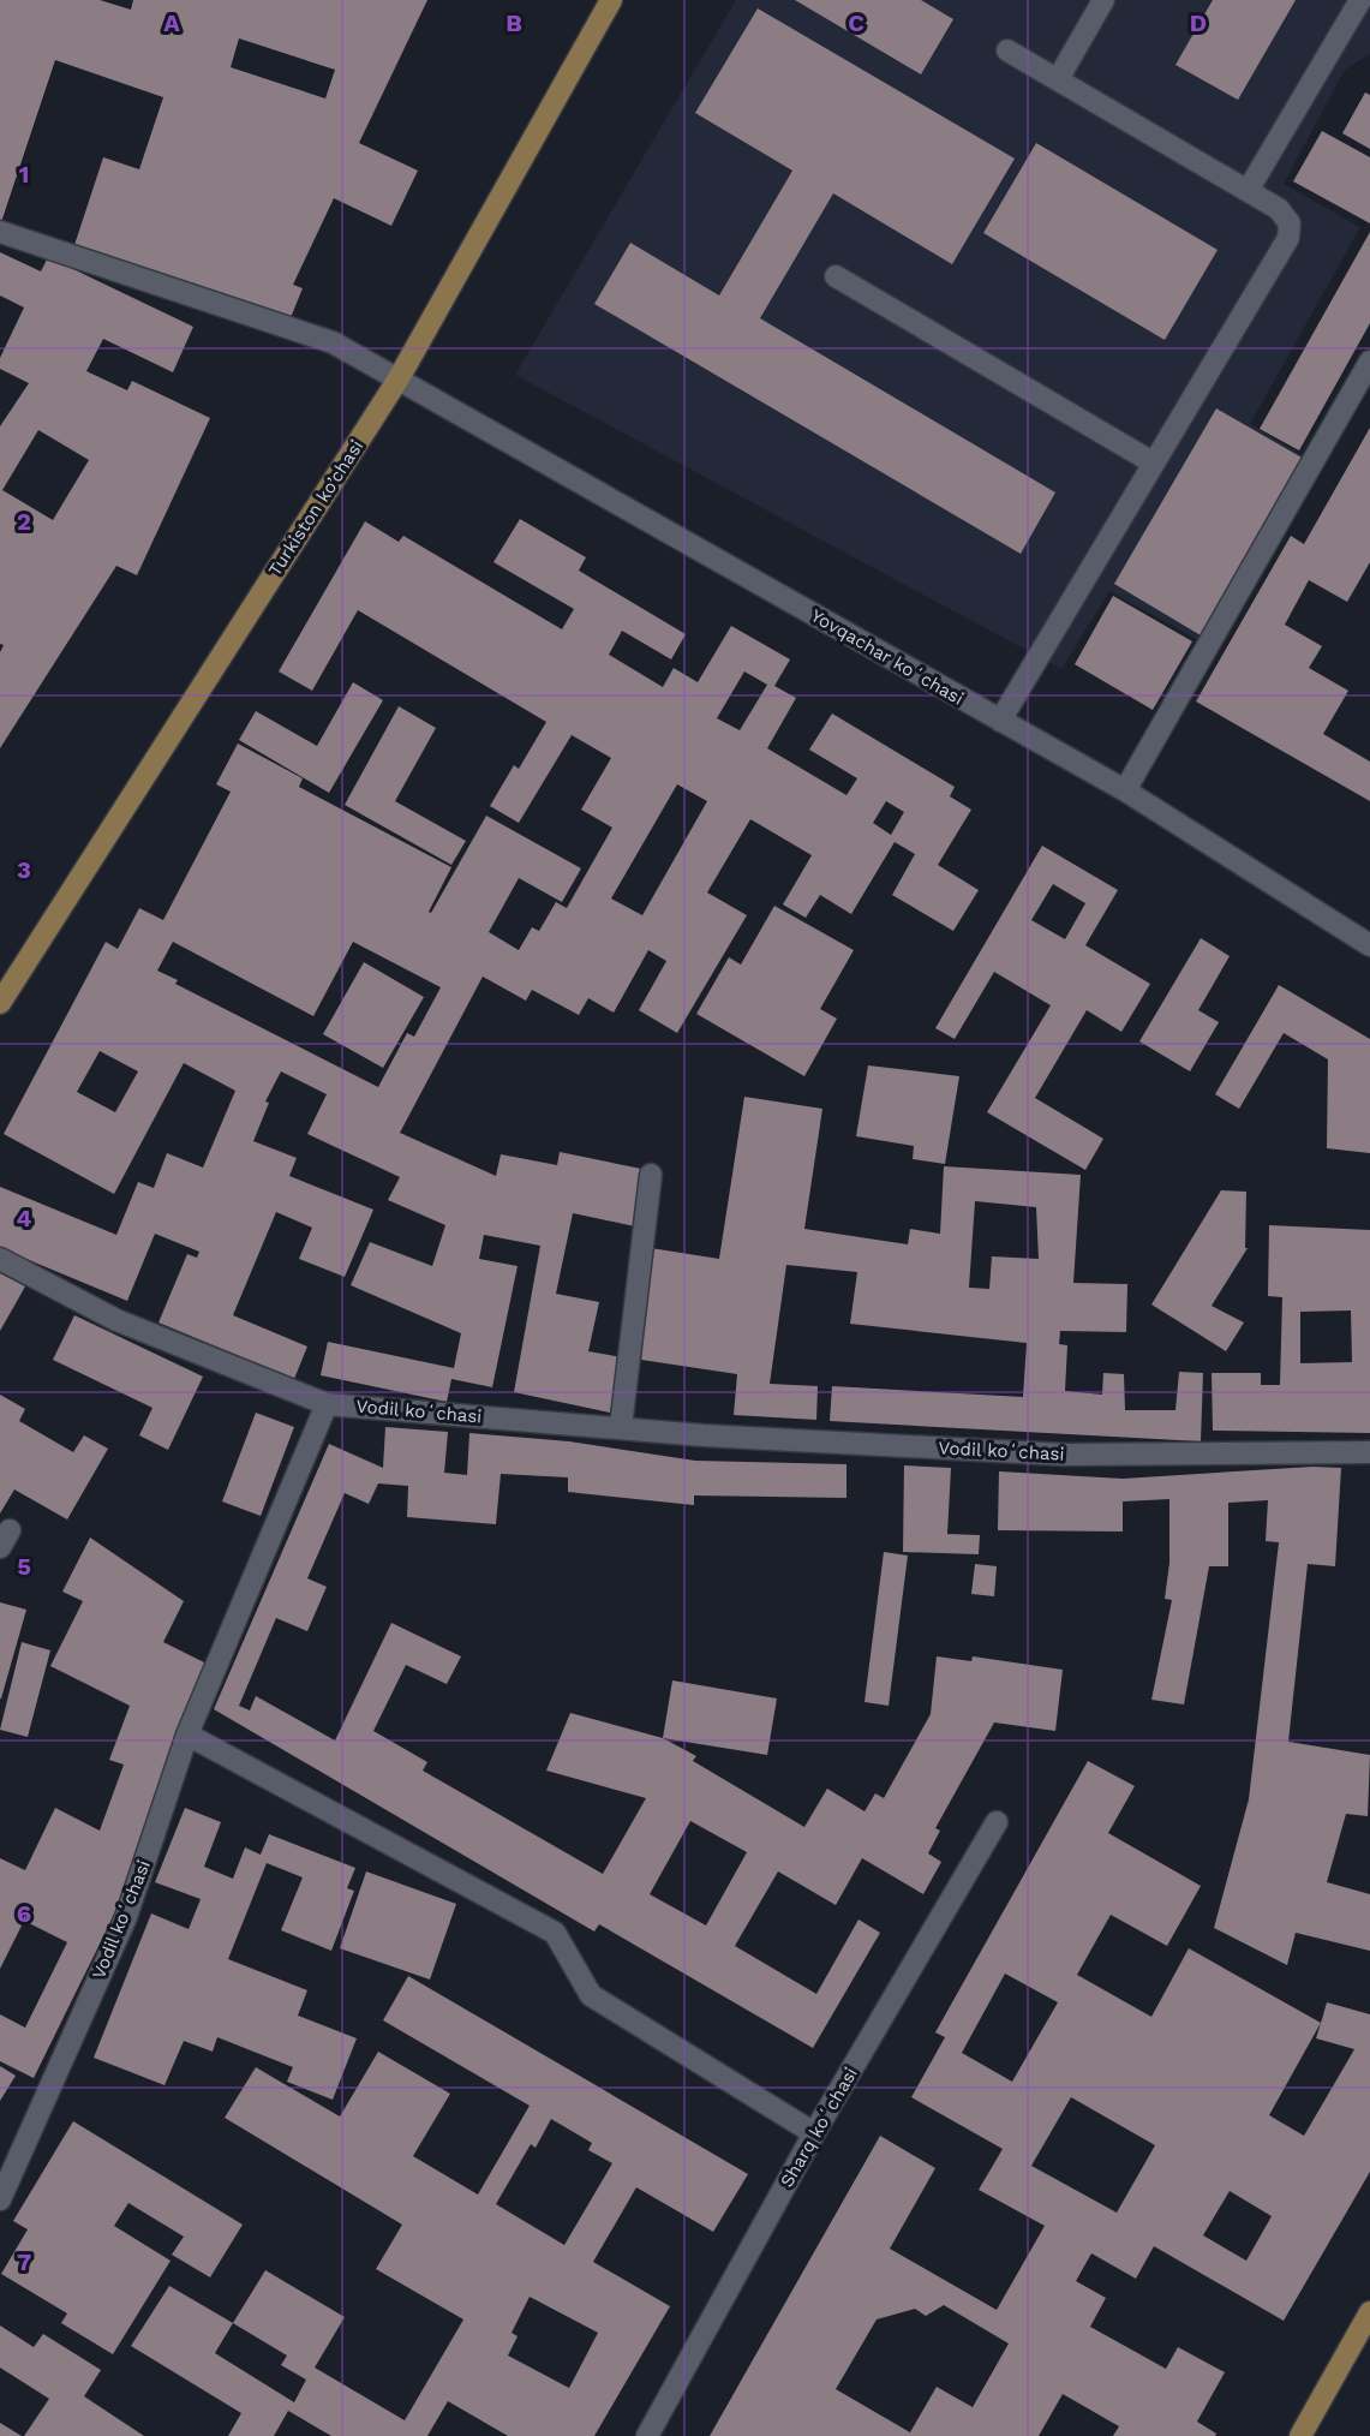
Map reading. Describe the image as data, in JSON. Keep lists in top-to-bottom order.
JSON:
{
  "streets": {
    "main road": ["Turkiston ko’chasi"],
    "street": ["Yovqachar koʻchasi", "Vodil koʻchasi", "Sharq koʻchasi"]
  },
  "crossings": [
    ["Turkiston ko’chasi", "Yovqachar koʻchasi"]
  ],
  "grid": {
    "columns": [
      "A",
      "B",
      "C",
      "D"
    ],
    "rows": [
      "1",
      "2",
      "3",
      "4",
      "5",
      "6",
      "7"
    ]
  }
}
